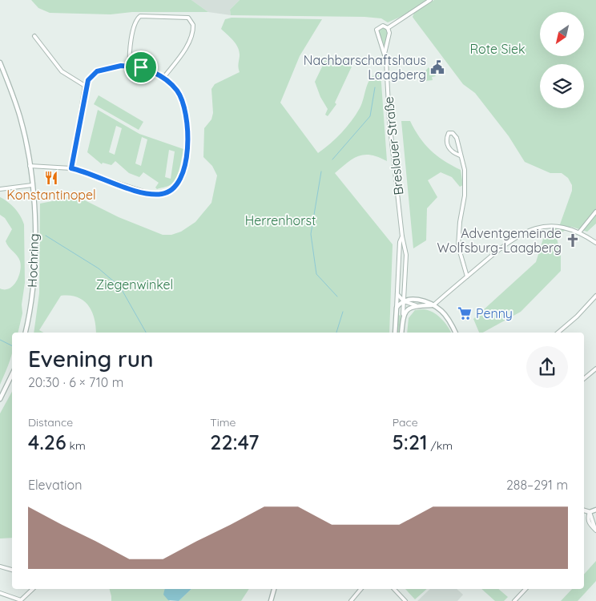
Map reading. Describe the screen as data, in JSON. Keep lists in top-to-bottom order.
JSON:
{
  "streets": {
    "street": ["Breslauer Straße", "Hochring"]
  },
  "parks": ["Rote Siek", "Herrenhorst", "Ziegenwinkel"],
  "places": {
    "public building": ["Nachbarschaftshaus Laagberg"],
    "restaurant": ["Konstantinopel"],
    "church": ["Adventgemeinde Wolfsburg-Laagberg"],
    "supermarket": ["Penny"]
  },
  "north": "bottom left",
  "page": {
    "heading": ["Evening run", "20:30 · 6 × 710 m"],
    "stats": [
      ["Distance", "4.26 km"],
      ["Time", "22:47"],
      ["Pace", "5:21 /km"]
    ],
    "chart": ["Elevation", "288–291 m"]
  }
}
